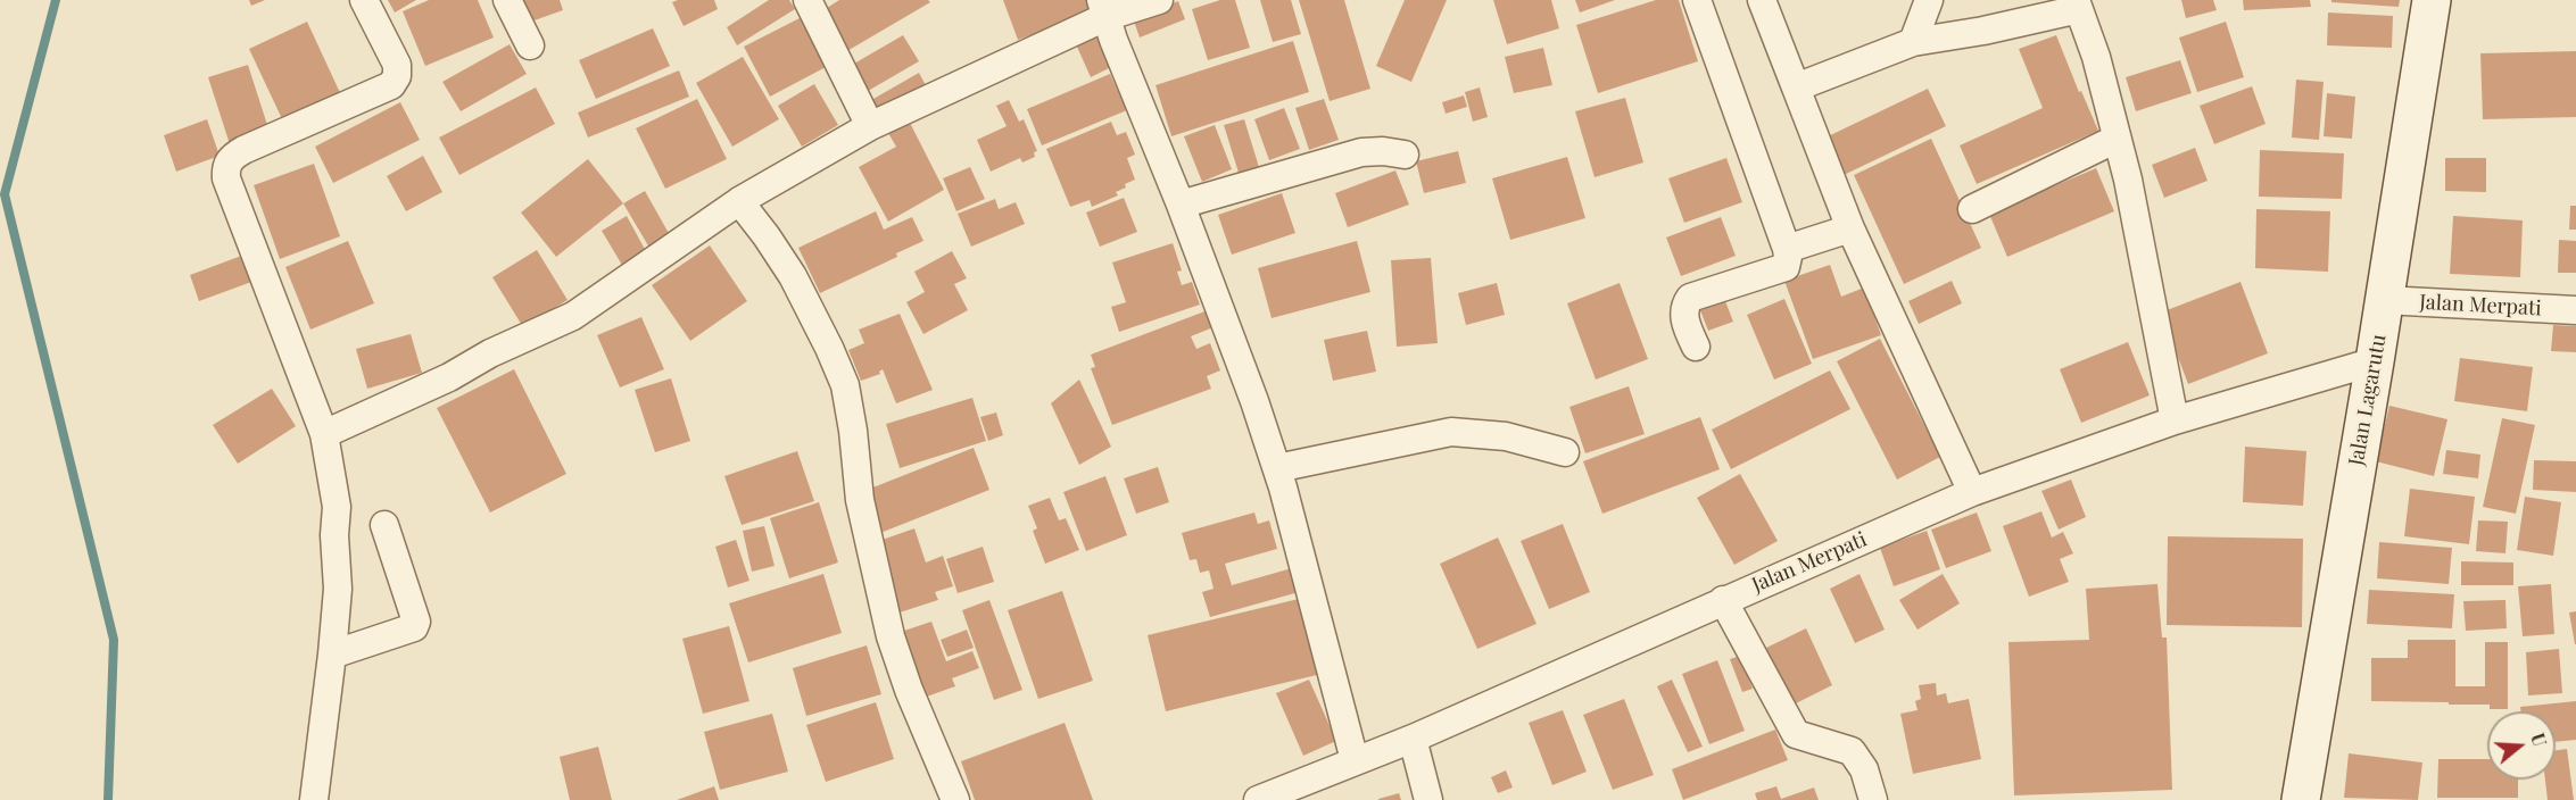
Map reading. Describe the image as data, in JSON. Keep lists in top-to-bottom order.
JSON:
{
  "streets": {
    "street": ["Jalan Merpati", "Jalan Lagarutu"]
  },
  "crossings": [
    ["Jalan Merpati", "Jalan Lagarutu"]
  ],
  "north": "right"
}
